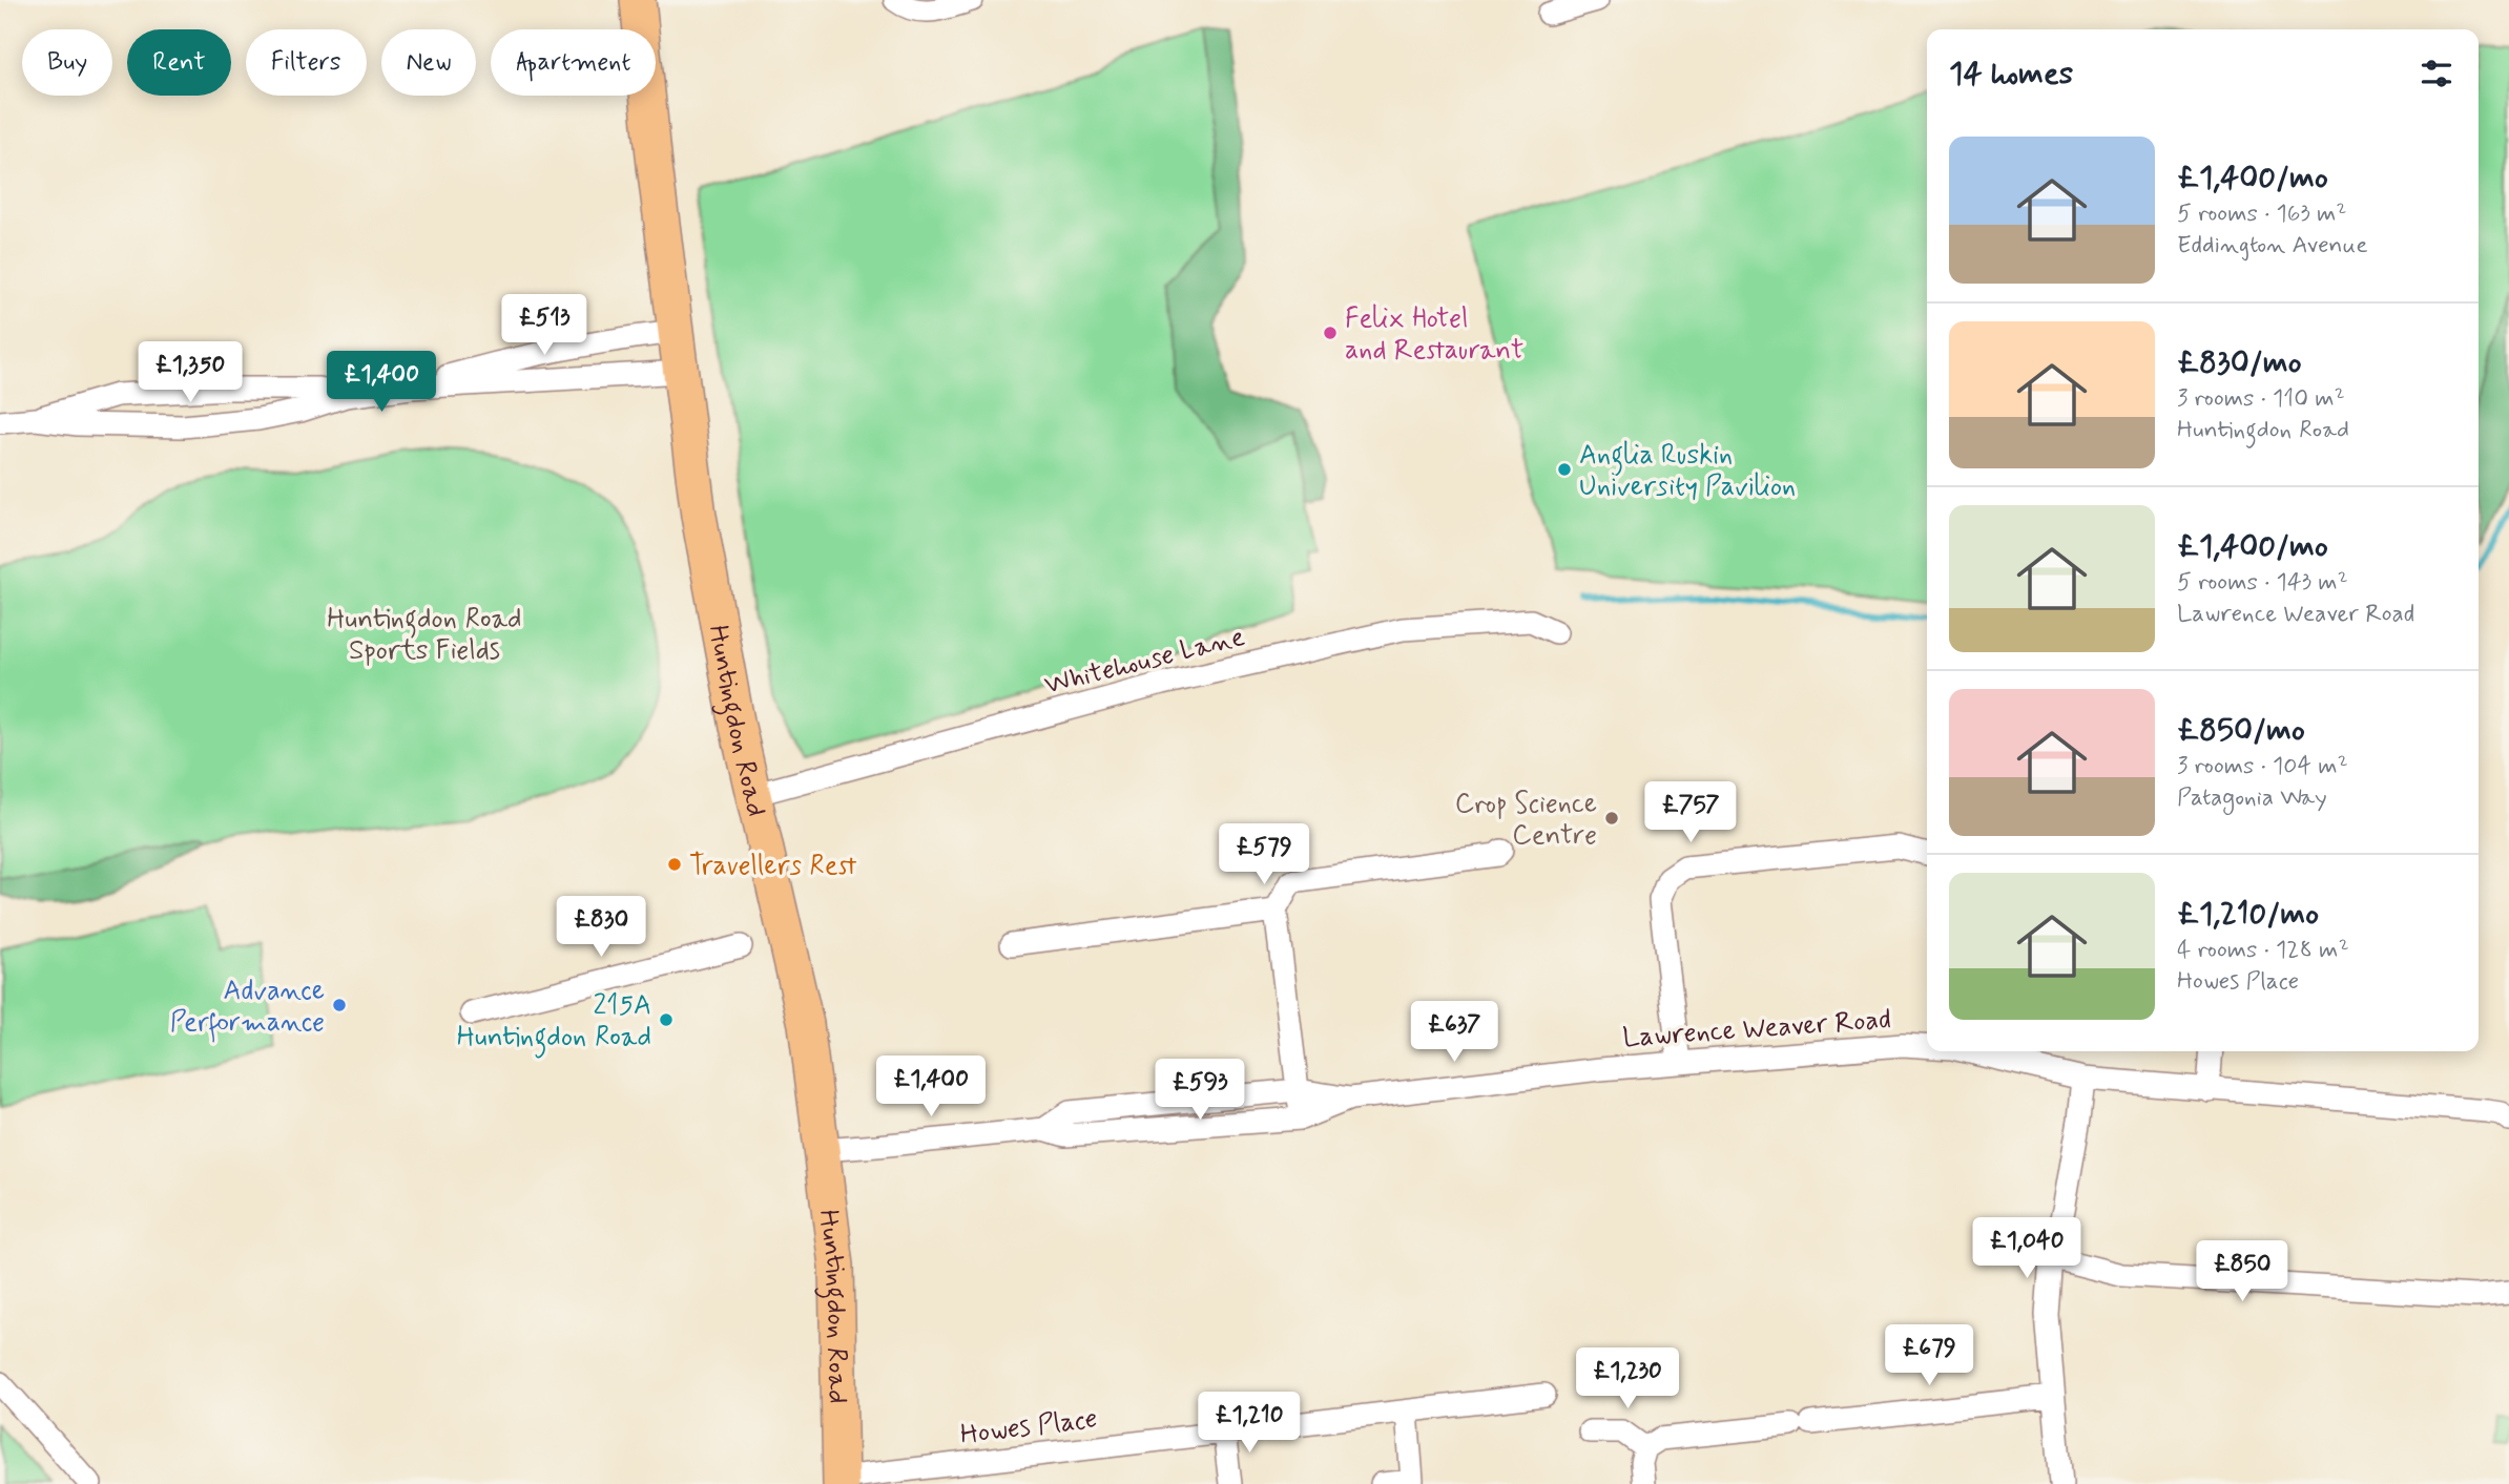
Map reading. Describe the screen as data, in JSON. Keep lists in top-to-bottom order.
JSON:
{
  "streets": {
    "main road": ["Huntingdon Road"],
    "street": ["Whitehouse Lane", "Lawrence Weaver Road", "Howes Place"]
  },
  "crossings": [
    ["Whitehouse Lane", "Huntingdon Road"],
    ["Huntingdon Road", "Lawrence Weaver Road"],
    ["Huntingdon Road", "Howes Place"]
  ],
  "parks": ["Huntingdon Road Sports Fields"],
  "places": [
    "Felix Hotel and Restaurant",
    "Anglia Ruskin University Pavilion",
    "Crop Science Centre",
    "Travellers Rest",
    "Advance Performance",
    "215A Huntingdon Road"
  ],
  "page": {
    "chip": [
      "Buy",
      "Rent",
      "Filters",
      "New",
      "Apartment"
    ],
    "heading": "14 homes",
    "list": [
      {
        "name": "£1,400/mo",
        "note": "5 rooms · 163 m² · Eddington Avenue"
      },
      {
        "name": "£830/mo",
        "note": "3 rooms · 110 m² · Huntingdon Road"
      },
      {
        "name": "£1,400/mo",
        "note": "5 rooms · 143 m² · Lawrence Weaver Road"
      },
      {
        "name": "£850/mo",
        "note": "3 rooms · 104 m² · Patagonia Way"
      },
      {
        "name": "£1,210/mo",
        "note": "4 rooms · 128 m² · Howes Place"
      }
    ],
    "price": [
      "£513",
      "£1,350",
      "£1,400",
      "£757",
      "£579",
      "£830",
      "£637",
      "£1,400",
      "£593",
      "£1,040",
      "£850",
      "£679",
      "£1,230",
      "£1,210"
    ]
  }
}
